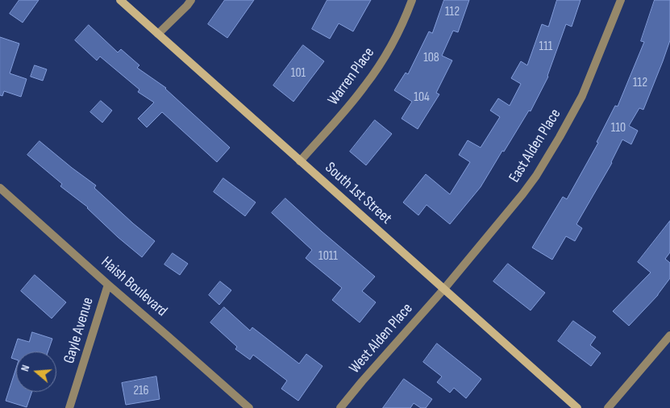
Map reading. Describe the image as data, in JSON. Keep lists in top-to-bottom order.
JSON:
{
  "streets": {
    "street": [
      "Warren Place",
      "East Alden Place",
      "South 1st Street",
      "Haish Boulevard",
      "Gayle Avenue",
      "West Alden Place"
    ]
  },
  "crossings": [
    ["Warren Place", "South 1st Street"],
    ["East Alden Place", "South 1st Street"],
    ["East Alden Place", "West Alden Place"],
    ["South 1st Street", "West Alden Place"],
    ["Haish Boulevard", "Gayle Avenue"]
  ],
  "house_numbers": [
    "112",
    "111",
    "108",
    "101",
    "112",
    "104",
    "110",
    "1011",
    "216"
  ],
  "north": "left"
}
